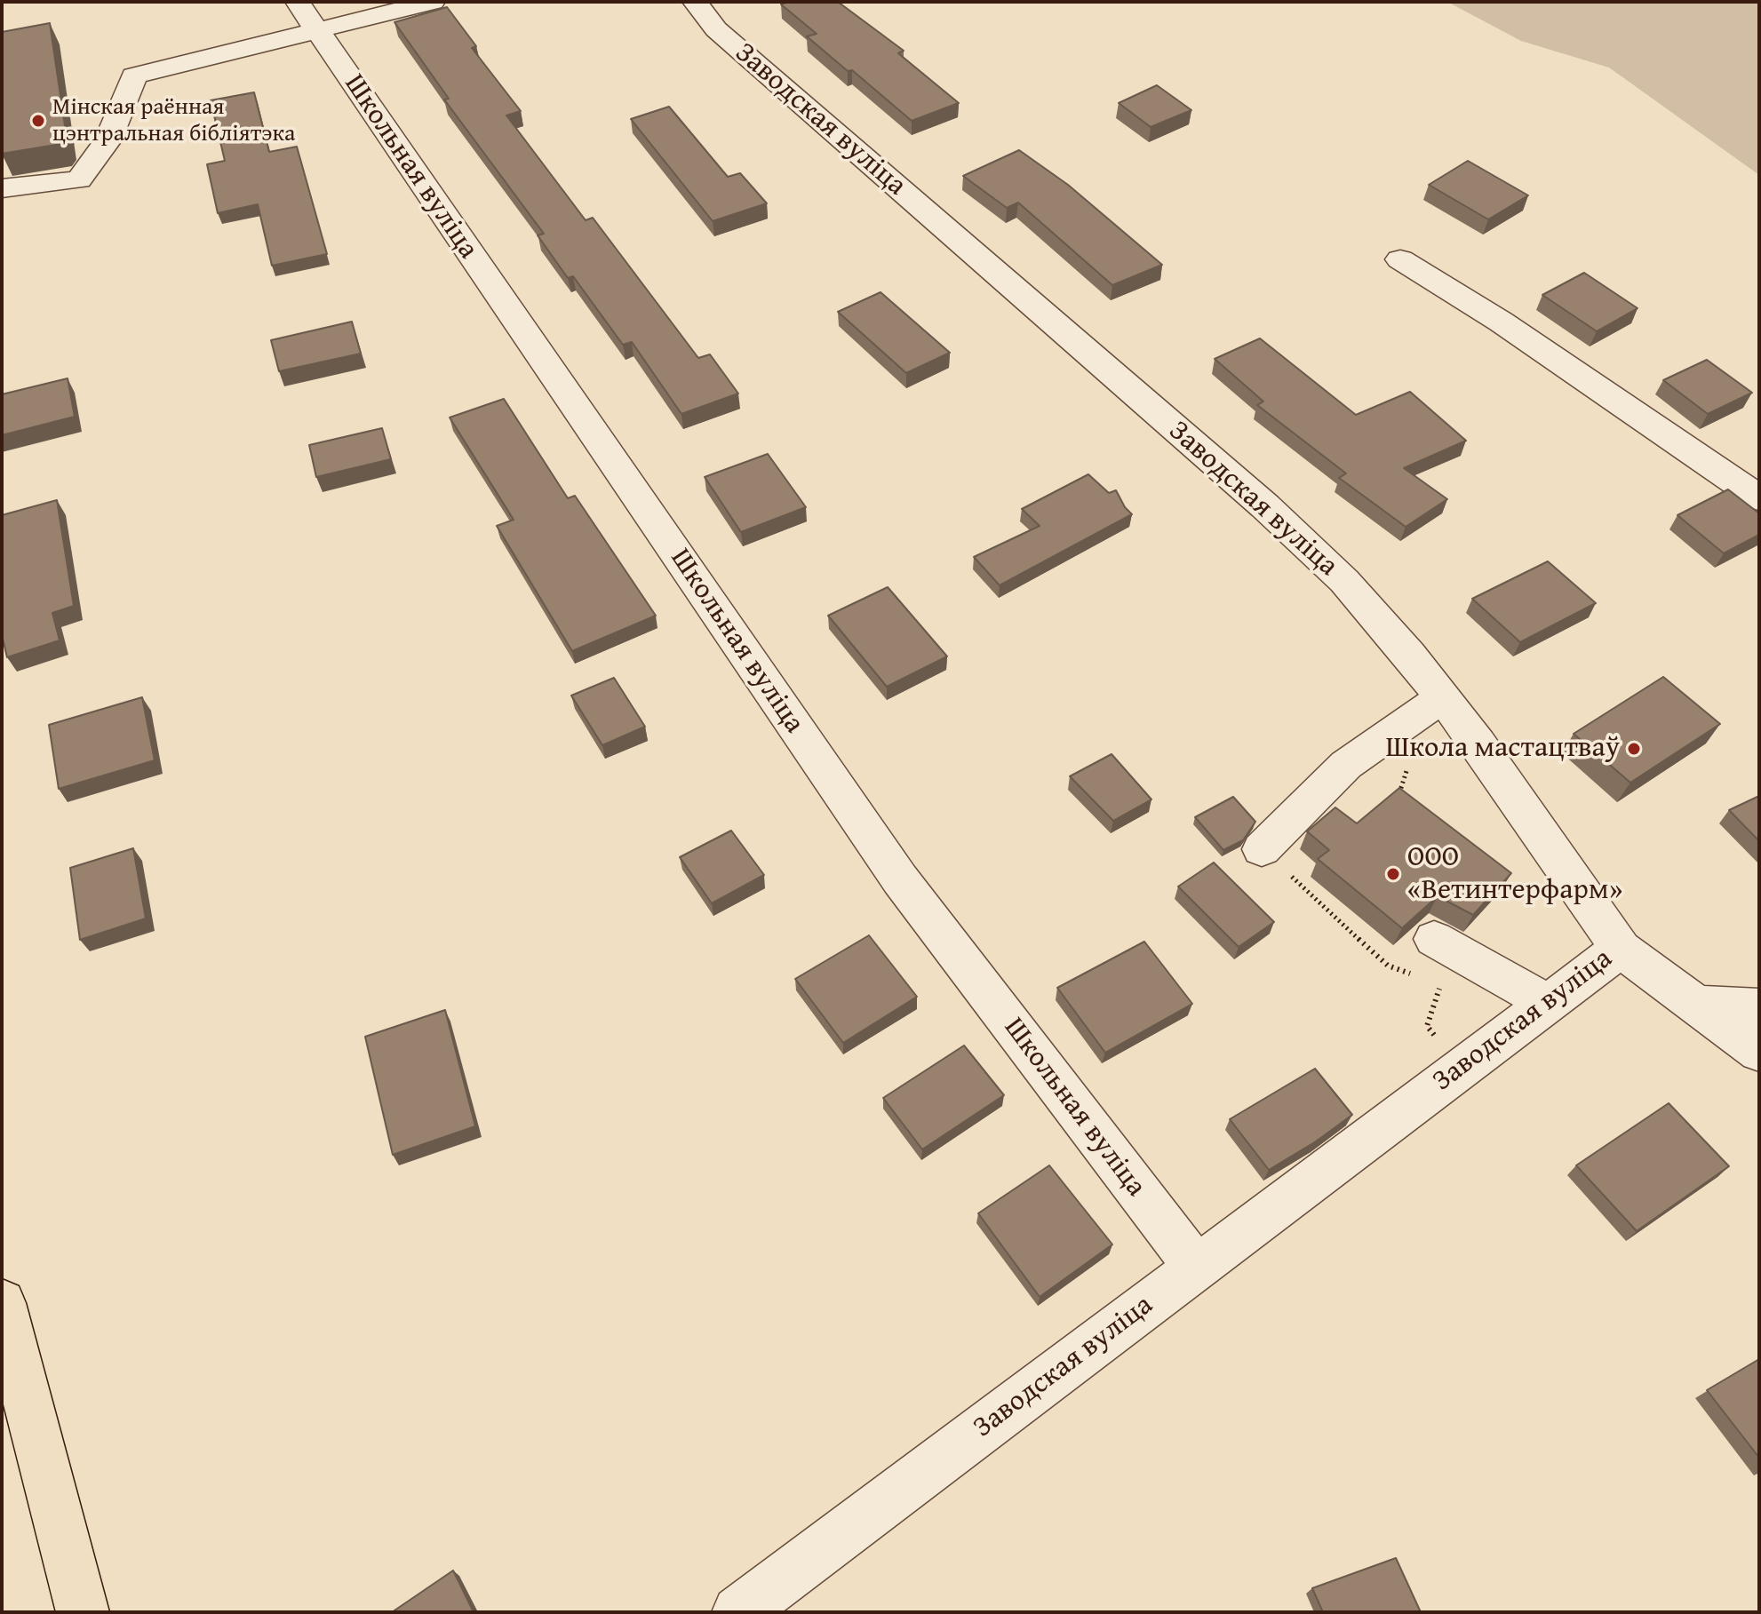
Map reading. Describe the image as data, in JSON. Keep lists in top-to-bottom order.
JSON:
{
  "streets": {
    "street": ["Заводская вуліца", "Школьная вуліца"]
  },
  "crossings": [
    ["Заводская вуліца", "Школьная вуліца"]
  ],
  "places": ["Мінская раённая цэнтральная бібліятэка", "Школа мастацтваў", "ООО «Ветинтерфарм»"]
}
